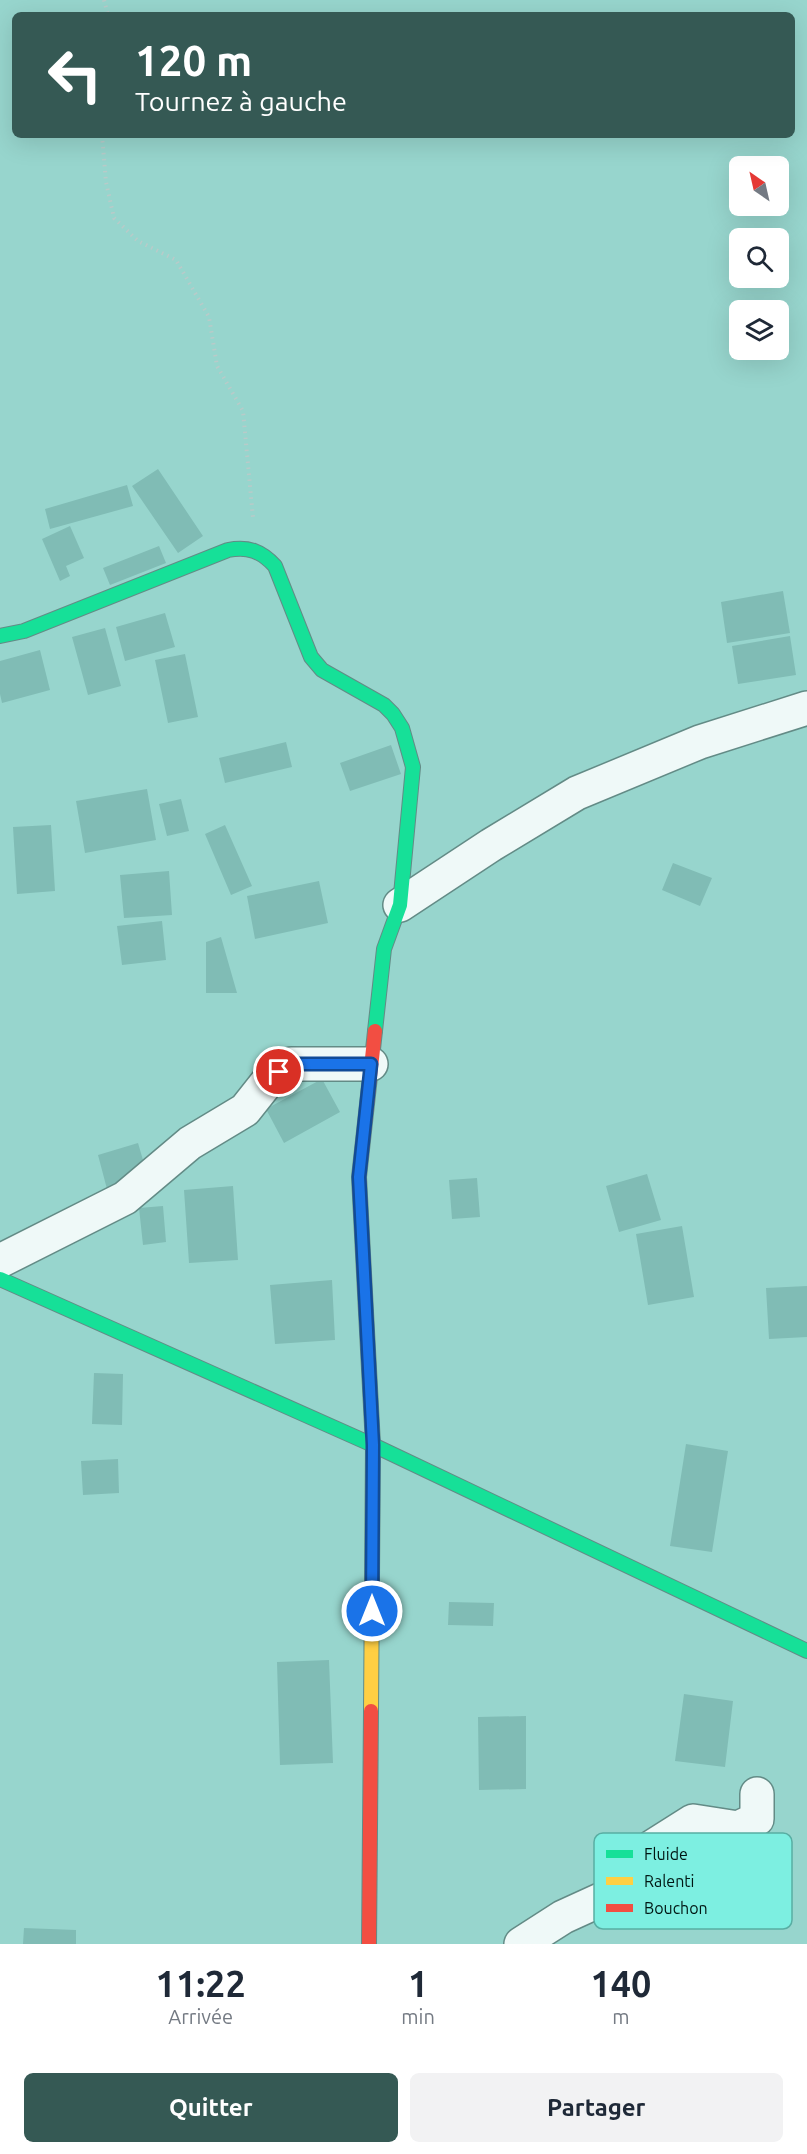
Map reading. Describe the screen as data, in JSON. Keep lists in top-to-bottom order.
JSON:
{
  "legend": ["Fluide", "Ralenti", "Bouchon"],
  "north": "top left",
  "page": {
    "turn": ["120 m", "Tournez à gauche"],
    "eta": [
      "11:22",
      "Arrivée",
      "1",
      "min",
      "140",
      "m"
    ],
    "buttons": ["Quitter", "Partager"]
  }
}
